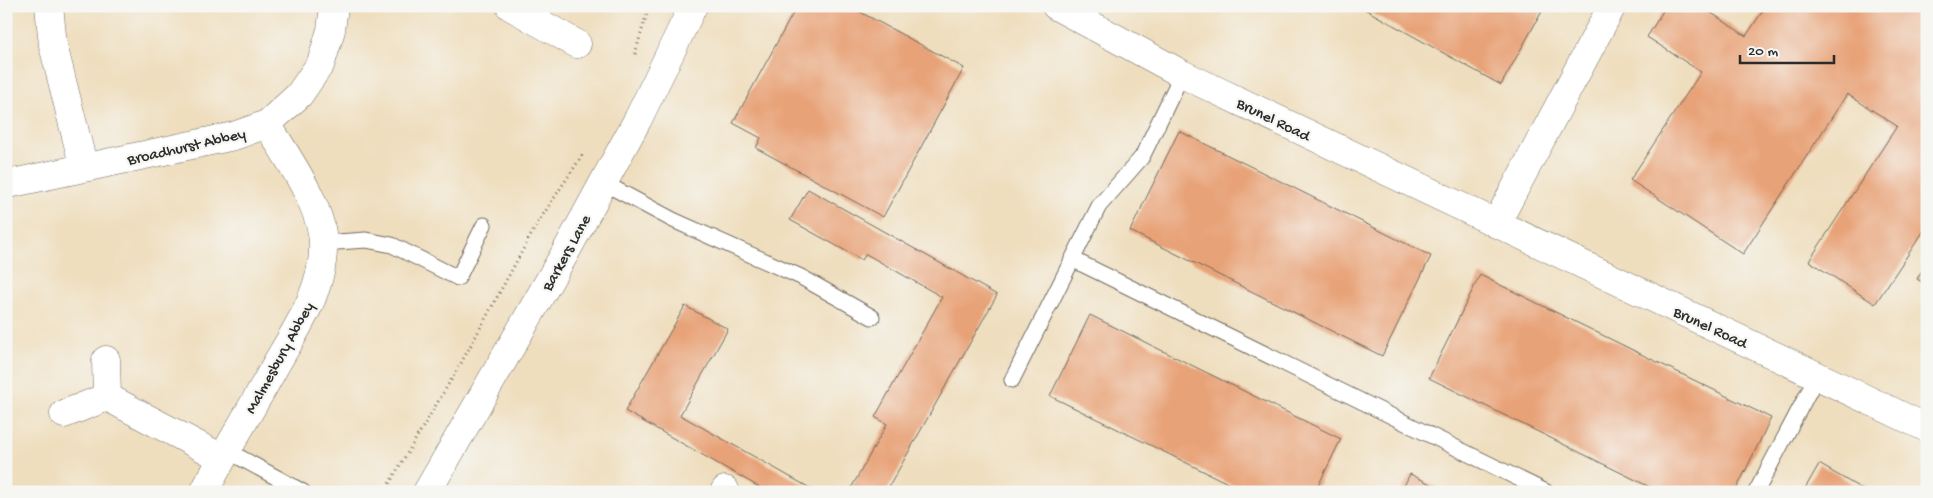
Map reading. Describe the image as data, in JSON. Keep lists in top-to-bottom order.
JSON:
{
  "streets": {
    "street": [
      "Brunel Road",
      "Broadhurst Abbey",
      "Barkers Lane",
      "Malmesbury Abbey"
    ]
  },
  "crossings": [
    ["Broadhurst Abbey", "Malmesbury Abbey"]
  ],
  "scale_bar": "20 m"
}
